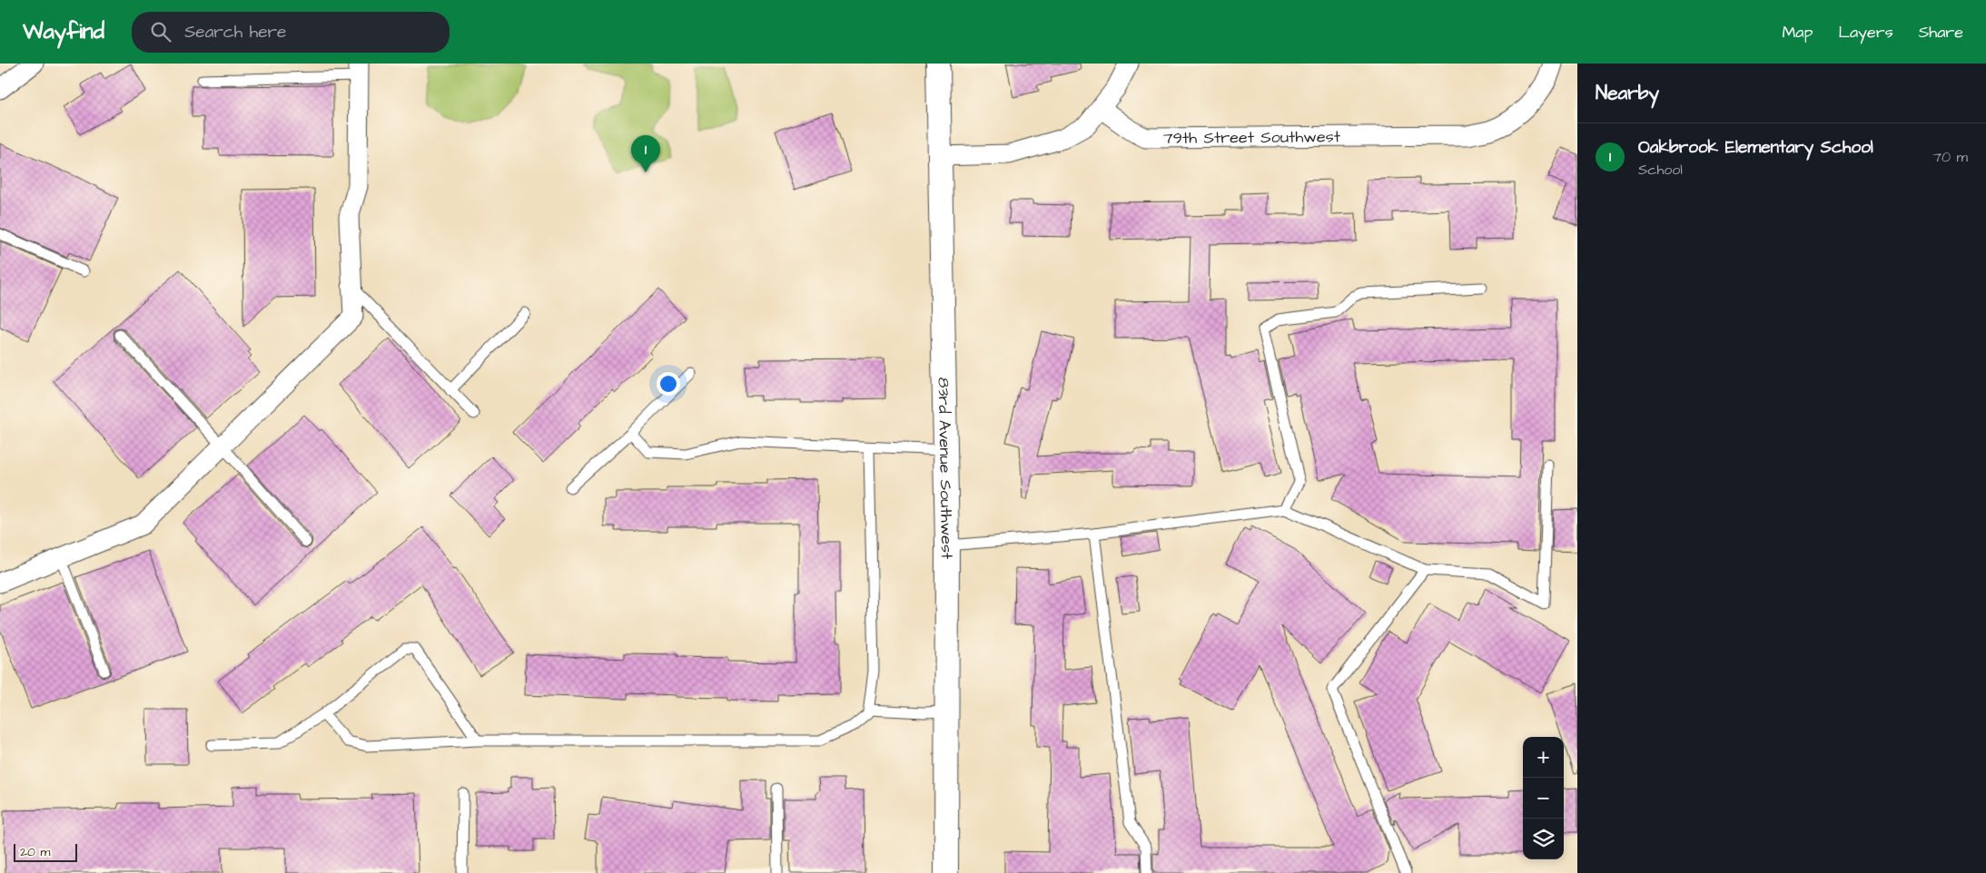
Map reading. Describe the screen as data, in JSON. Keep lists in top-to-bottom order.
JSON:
{
  "streets": {
    "street": ["79th Street Southwest", "83rd Avenue Southwest"]
  },
  "scale_bar": "20 m",
  "page": {
    "header": "Wayfind",
    "search": "Search here",
    "nav": ["Map", "Layers", "Share"],
    "heading": "Nearby",
    "list": [
      {
        "mark": "1",
        "name": "Oakbrook Elementary School",
        "note": "School",
        "value": "70 m"
      }
    ],
    "pins": "1",
    "map_buttons": ["+", "−"],
    "scale": "20 m"
  }
}
